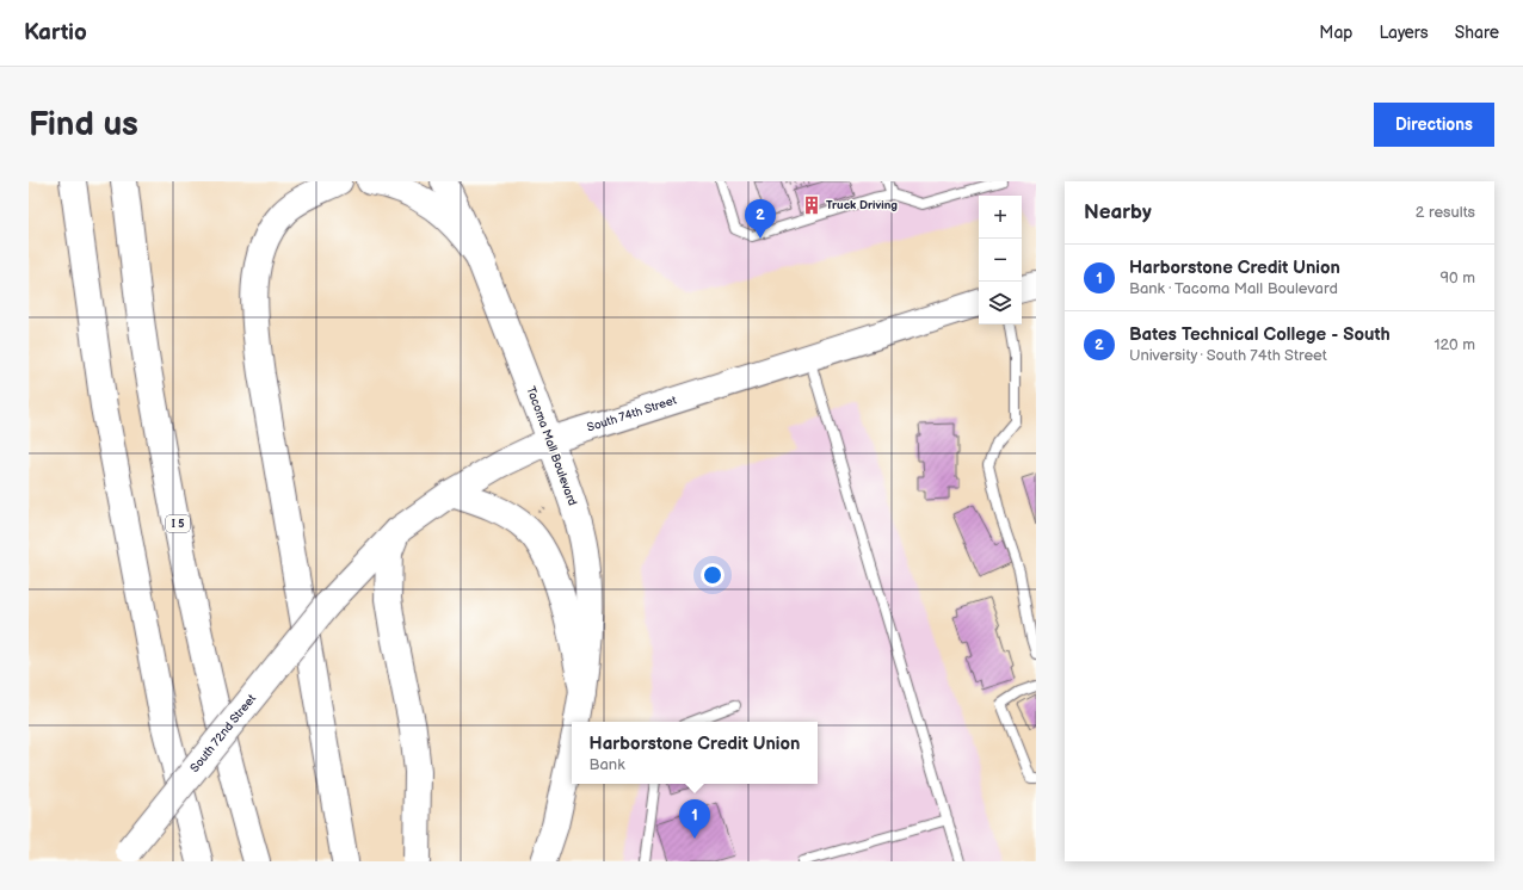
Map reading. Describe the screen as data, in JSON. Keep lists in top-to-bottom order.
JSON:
{
  "streets": {
    "main road": [
      "South 74th Street",
      "Tacoma Mall Boulevard",
      "I 5",
      "South 72nd Street"
    ]
  },
  "crossings": [
    ["South 74th Street", "Tacoma Mall Boulevard"],
    ["South 74th Street", "South 72nd Street"]
  ],
  "places": {
    "building": ["Truck Driving"]
  },
  "page": {
    "header": "Kartio",
    "nav": ["Map", "Layers", "Share"],
    "buttons": "Directions",
    "title": "Find us",
    "heading": ["Nearby", "2 results"],
    "map_buttons": ["+", "−"],
    "pins": ["2", "1"],
    "list": [
      {
        "mark": "1",
        "name": "Harborstone Credit Union",
        "note": "Bank · Tacoma Mall Boulevard",
        "value": "90 m"
      },
      {
        "mark": "2",
        "name": "Bates Technical College - South",
        "note": "University · South 74th Street",
        "value": "120 m"
      }
    ],
    "popup": ["Harborstone Credit Union", "Bank"]
  }
}
